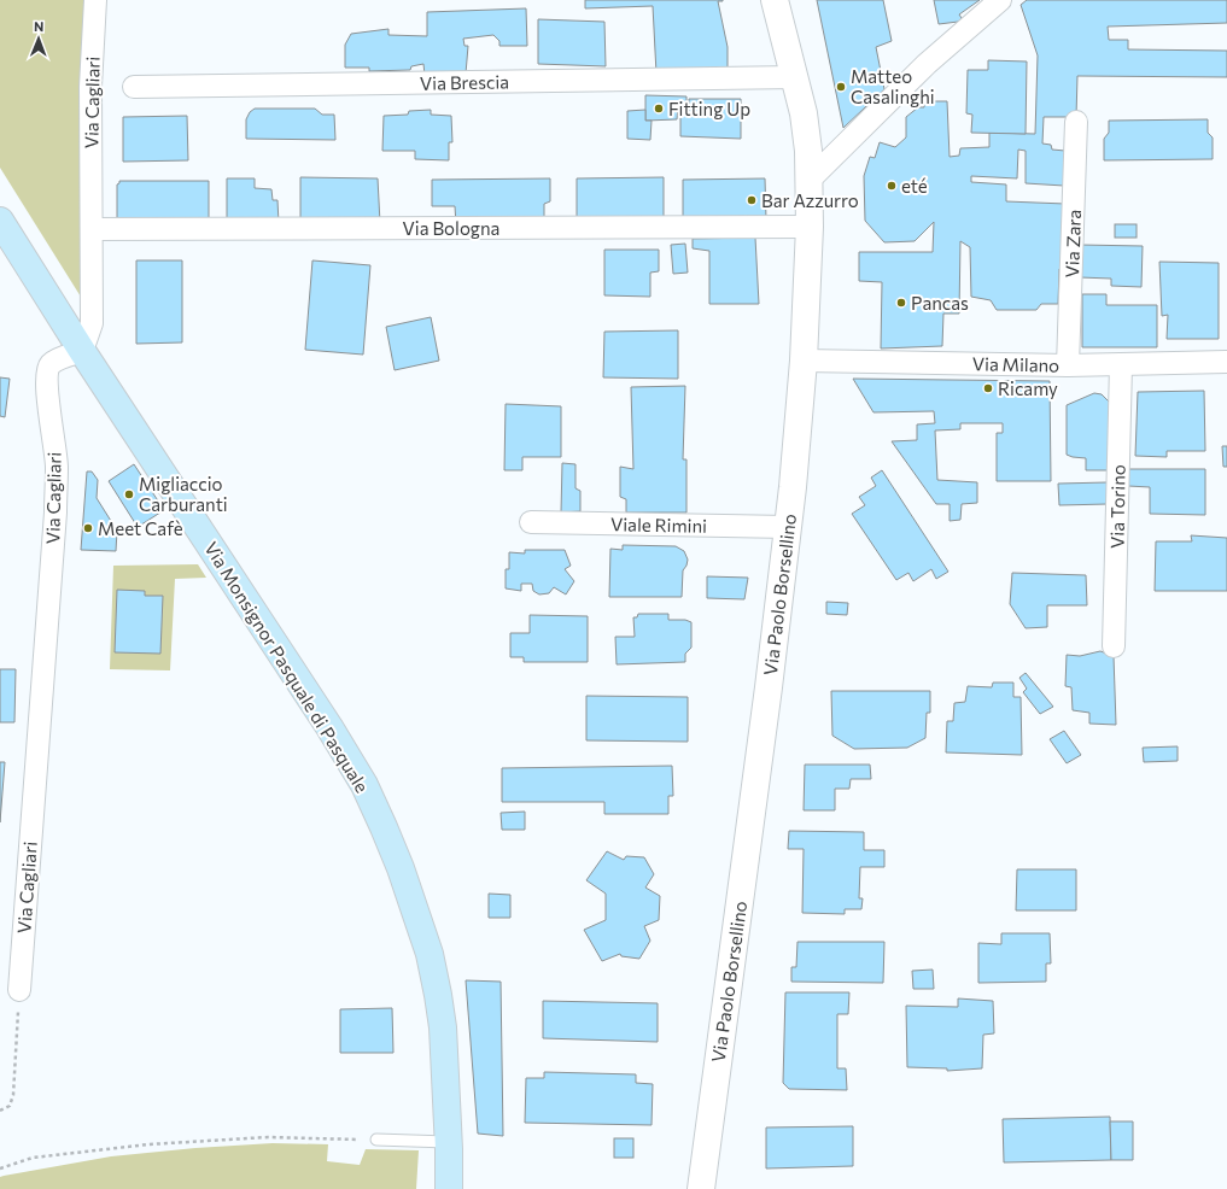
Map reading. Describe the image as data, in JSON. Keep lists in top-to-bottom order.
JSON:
{
  "streets": {
    "main road": ["Via Monsignor Pasquale di Pasquale"],
    "street": [
      "Via Brescia",
      "Via Cagliari",
      "Via Bologna",
      "Via Zara",
      "Via Milano",
      "Via Torino",
      "Viale Rimini",
      "Via Paolo Borsellino"
    ]
  },
  "crossings": [
    ["Via Brescia", "Via Paolo Borsellino"],
    ["Via Cagliari", "Via Bologna"],
    ["Via Cagliari", "Via Monsignor Pasquale di Pasquale"],
    ["Via Bologna", "Via Paolo Borsellino"],
    ["Via Zara", "Via Milano"],
    ["Via Milano", "Via Torino"],
    ["Via Milano", "Via Paolo Borsellino"],
    ["Viale Rimini", "Via Paolo Borsellino"]
  ],
  "places": [
    "Matteo Casalinghi",
    "Fitting Up",
    "eté",
    "Bar Azzurro",
    "Pancas",
    "Ricamy",
    "Migliaccio Carburanti",
    "Meet Cafè"
  ],
  "north": "top"
}
